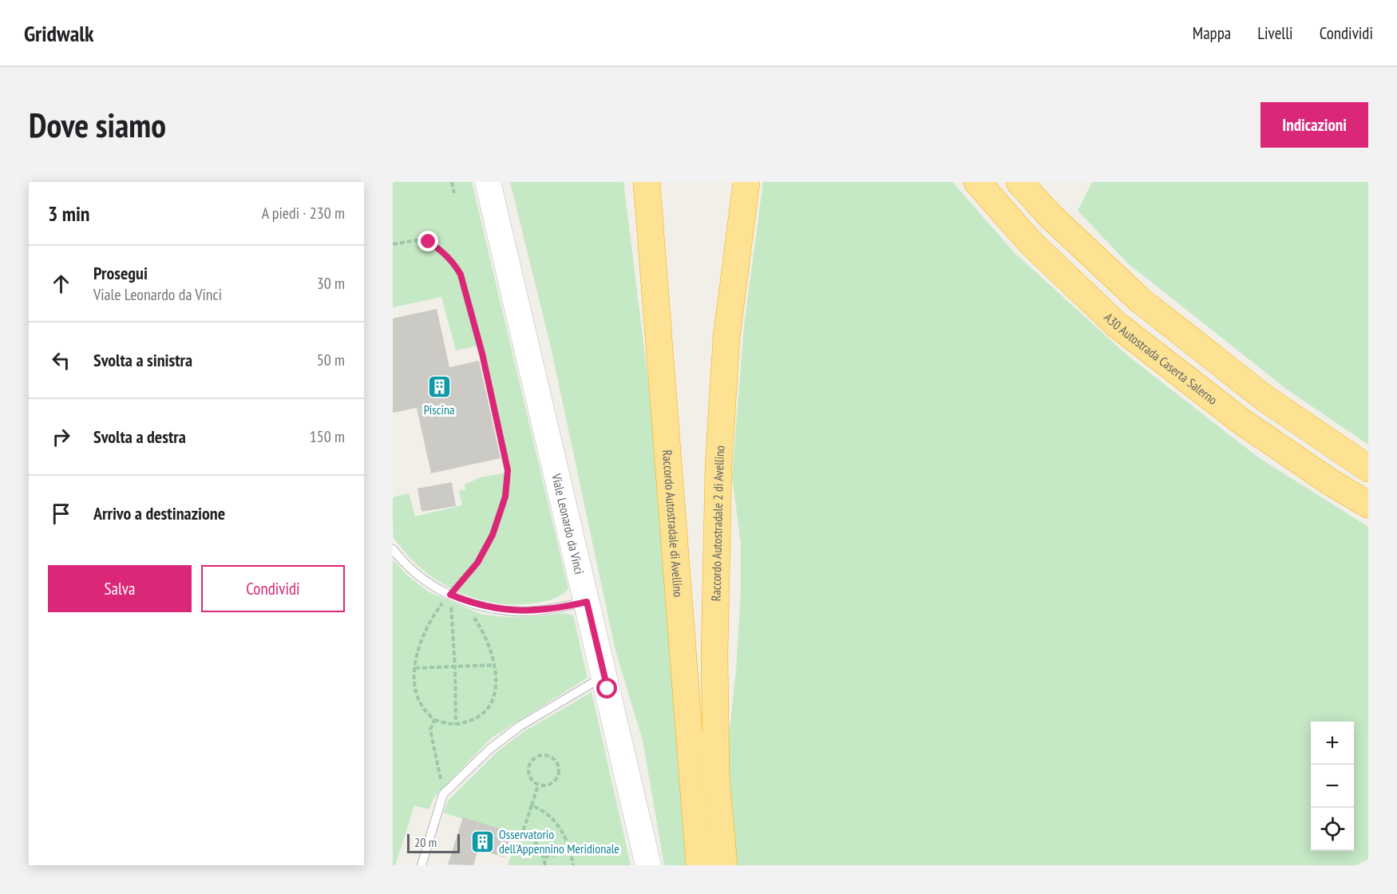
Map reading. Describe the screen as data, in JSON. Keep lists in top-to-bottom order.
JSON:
{
  "streets": {
    "highway": ["A30 Autostrada Caserta Salerno", "Raccordo Autostradale 2 di Avellino", "Raccordo Autostradale di Avellino"],
    "street": ["Viale Leonardo da Vinci"]
  },
  "places": {
    "building": ["Piscina", "Osservatorio dell'Appennino Meridionale"]
  },
  "scale_bar": "20 m",
  "page": {
    "header": "Gridwalk",
    "nav": ["Mappa", "Livelli", "Condividi"],
    "buttons": [
      "Indicazioni",
      ["Salva", "Condividi"]
    ],
    "title": "Dove siamo",
    "heading": ["3 min", "A piedi · 230 m"],
    "list": [
      ["Prosegui", "Viale Leonardo da Vinci", "30 m"],
      ["Svolta a sinistra", "50 m"],
      ["Svolta a destra", "150 m"],
      "Arrivo a destinazione"
    ],
    "map_buttons": ["+", "−"],
    "scale": "20 m"
  }
}
